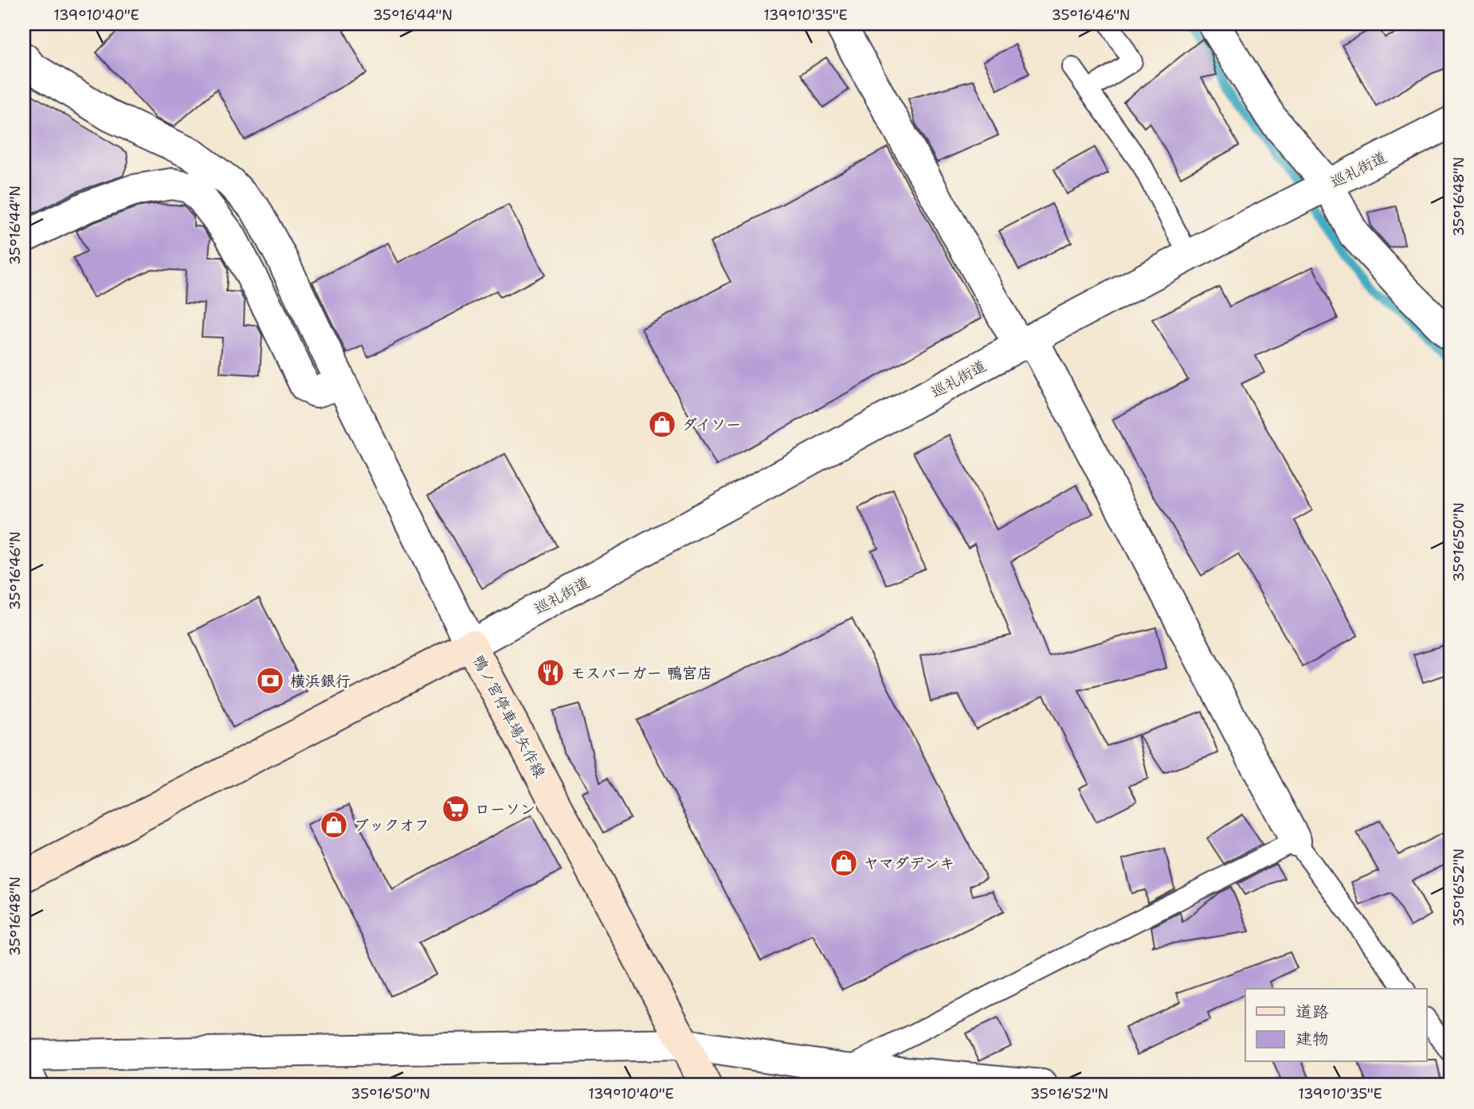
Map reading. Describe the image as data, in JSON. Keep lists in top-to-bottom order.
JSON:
{
  "streets": {
    "main road": ["鴨ノ宮停車場矢作線"],
    "street": ["巡礼街道"]
  },
  "crossings": [
    ["巡礼街道", "鴨ノ宮停車場矢作線"]
  ],
  "places": {
    "shop": ["ダイソー", "ブックオフ", "ヤマダデンキ"],
    "restaurant": ["モスバーガー 鴨宮店"],
    "bank": ["横浜銀行"],
    "supermarket": ["ローソン"]
  },
  "legend": ["道路", "建物"],
  "coordinates": [
    "139°10'40\"E",
    "35°16'44\"N",
    "139°10'35\"E",
    "35°16'46\"N",
    "35°16'48\"N",
    "35°16'50\"N",
    "35°16'52\"N"
  ]
}
